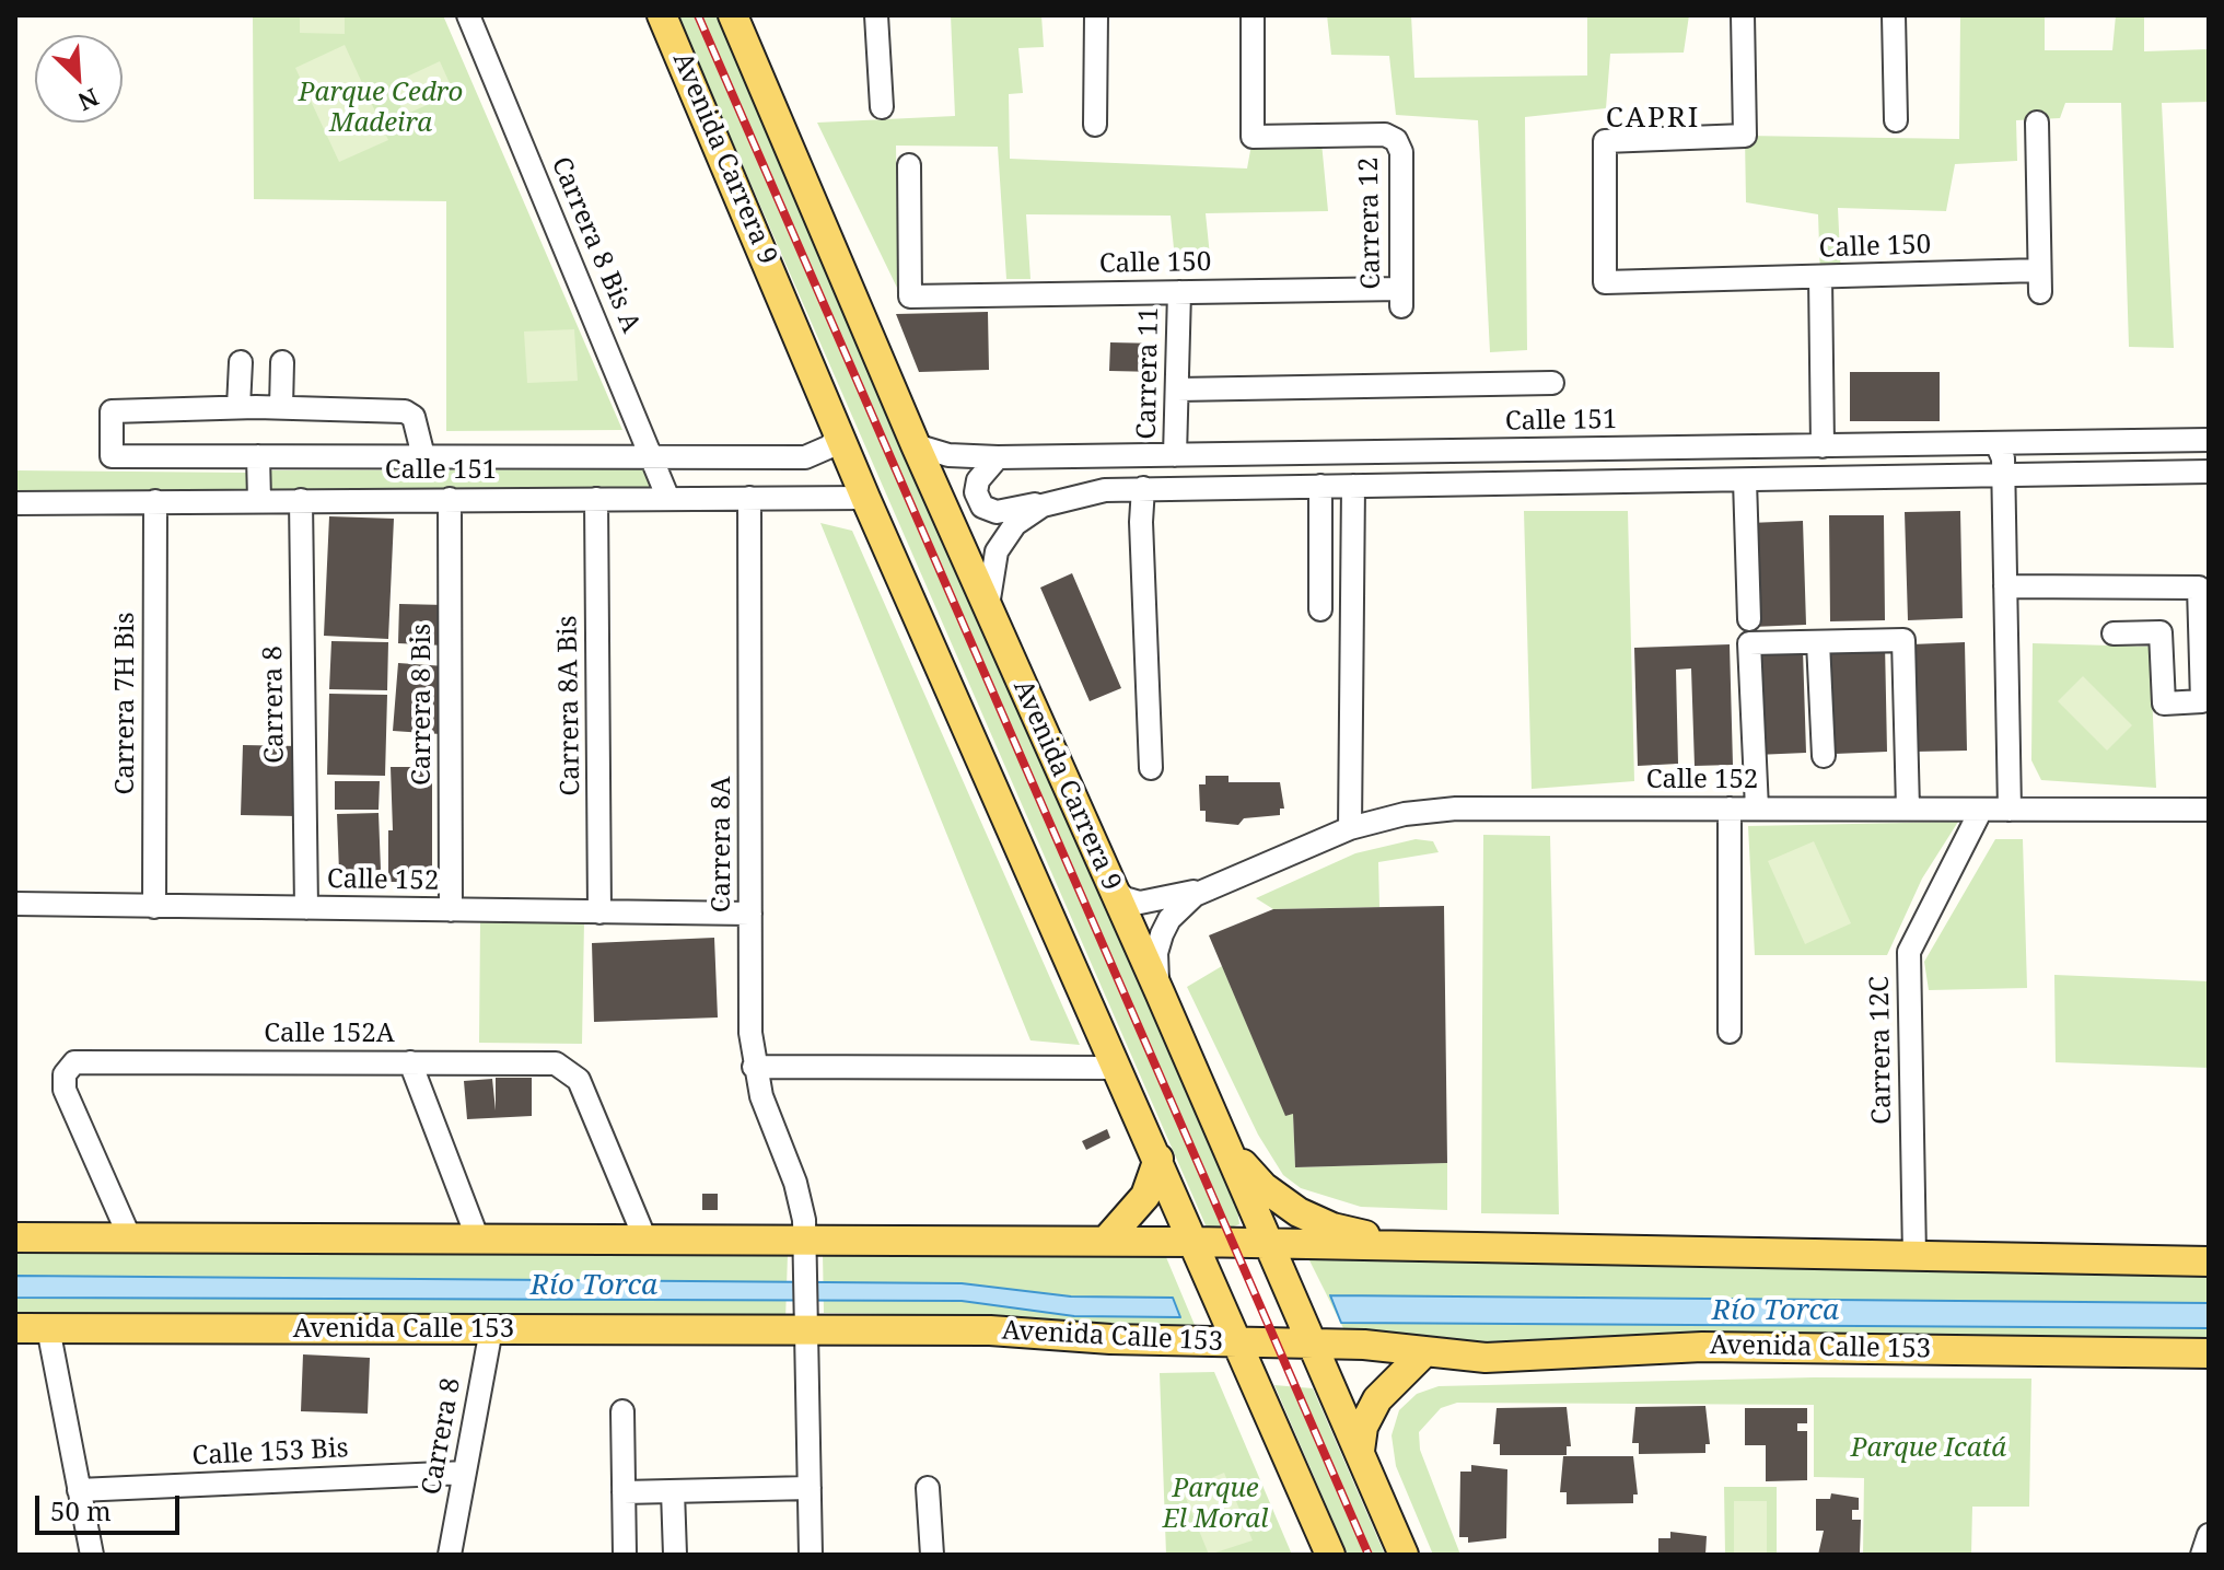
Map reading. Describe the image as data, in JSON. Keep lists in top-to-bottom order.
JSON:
{
  "streets": {
    "main road": ["Avenida Carrera 9", "Avenida Calle 153"],
    "street": [
      "Carrera 12",
      "Carrera 8 Bis A",
      "Calle 150",
      "Carrera 11",
      "Calle 151",
      "Carrera 7H Bis",
      "Carrera 8",
      "Carrera 8 Bis",
      "Carrera 8A Bis",
      "Calle 152",
      "Carrera 8A",
      "Calle 152A",
      "Carrera 12C",
      "Calle 153 Bis"
    ]
  },
  "crossings": [
    ["Avenida Carrera 9", "Calle 151"],
    ["Avenida Carrera 9", "Calle 152"],
    ["Avenida Carrera 9", "Avenida Calle 153"],
    ["Carrera 12", "Calle 150"],
    ["Carrera 8 Bis A", "Calle 151"],
    ["Calle 150", "Carrera 11"],
    ["Carrera 11", "Calle 151"],
    ["Calle 151", "Carrera 7H Bis"],
    ["Calle 151", "Carrera 8"],
    ["Calle 151", "Carrera 8 Bis"],
    ["Calle 151", "Carrera 8A Bis"],
    ["Calle 151", "Carrera 8A"],
    ["Carrera 7H Bis", "Calle 152"],
    ["Carrera 8", "Calle 152"],
    ["Carrera 8", "Avenida Calle 153"],
    ["Carrera 8", "Calle 153 Bis"],
    ["Carrera 8 Bis", "Calle 152"],
    ["Carrera 8A Bis", "Calle 152"],
    ["Calle 152", "Carrera 8A"],
    ["Calle 152", "Carrera 12C"],
    ["Carrera 8A", "Avenida Calle 153"]
  ],
  "districts": ["CAPRI"],
  "water": ["Río Torca"],
  "parks": ["Parque Cedro Madeira", "Parque Icatá", "Parque El Moral"],
  "scale_bar": "50 m",
  "north": "bottom right"
}
